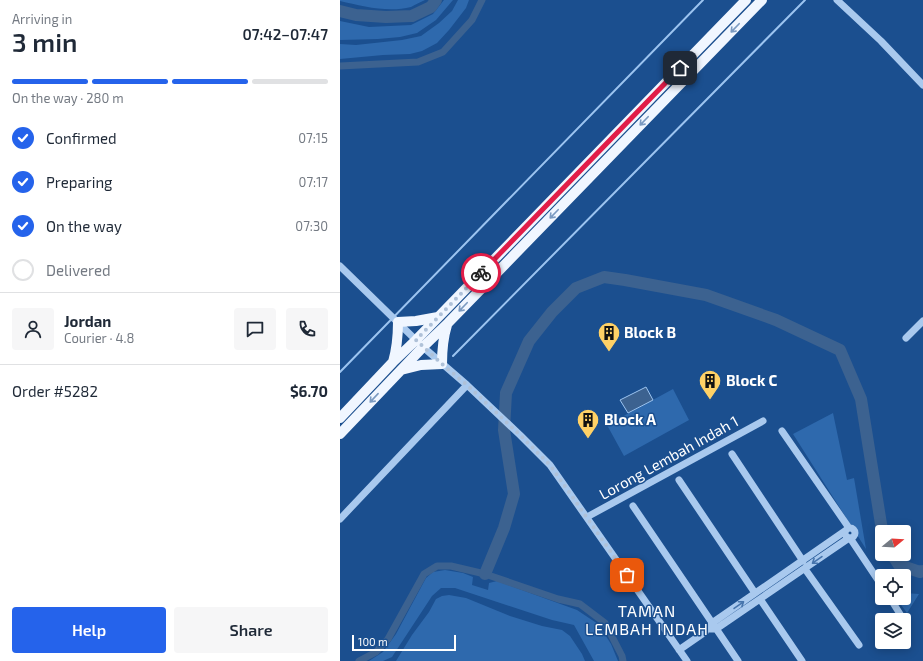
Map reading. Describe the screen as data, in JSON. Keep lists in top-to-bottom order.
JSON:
{
  "streets": {
    "street": ["Lorong Lembah Indah 1"]
  },
  "districts": ["TAMAN LEMBAH INDAH"],
  "places": {
    "building": ["Block B", "Block C", "Block A"]
  },
  "scale_bar": "100 m",
  "north": "right",
  "page": {
    "heading": ["3 min", "Arriving in", "07:42–07:47"],
    "panel": [
      "Jordan",
      "Courier · 4.8",
      "Order #5282",
      "$6.70"
    ],
    "bar": "On the way · 280 m",
    "list": [
      ["Confirmed", "07:15"],
      ["Preparing", "07:17"],
      ["On the way", "07:30"],
      "Delivered"
    ],
    "buttons": ["Help", "Share"],
    "scale": "100 m"
  }
}
